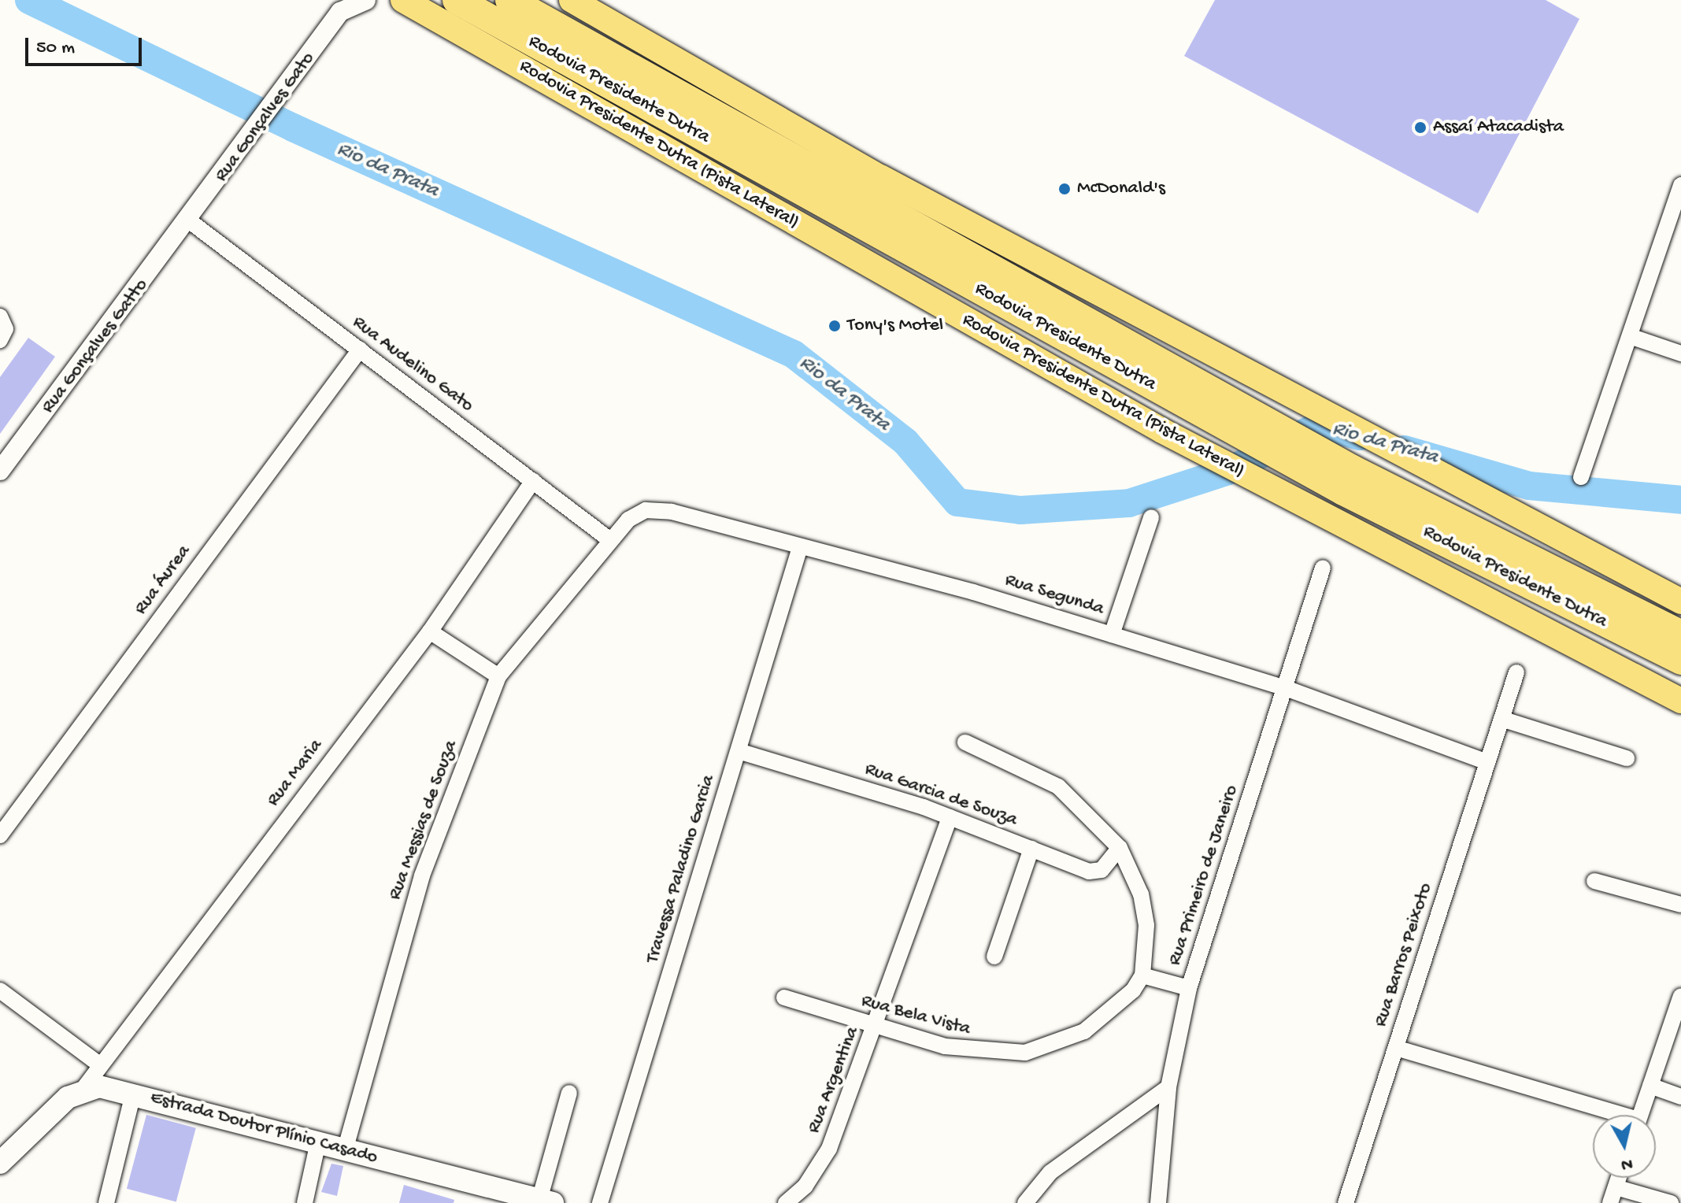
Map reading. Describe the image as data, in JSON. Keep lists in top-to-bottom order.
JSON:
{
  "streets": {
    "highway": ["Rodovia Presidente Dutra", "Rodovia Presidente Dutra (Pista Lateral)"],
    "main road": ["Estrada Doutor Plínio Casado"],
    "street": [
      "Rua Gonçalves Gato",
      "Rua Gonçalves Gatto",
      "Rua Audelino Gato",
      "Rua Áurea",
      "Rua Segunda",
      "Rua Maria",
      "Rua Garcia de Souza",
      "Rua Messias de Souza",
      "Travessa Paladino Garcia",
      "Rua Primeiro de Janeiro",
      "Rua Barros Peixoto",
      "Rua Bela Vista",
      "Rua Argentina"
    ]
  },
  "crossings": [
    ["Rua Gonçalves Gato", "Rua Gonçalves Gatto"],
    ["Rua Gonçalves Gato", "Rua Audelino Gato"],
    ["Rua Gonçalves Gatto", "Rua Audelino Gato"],
    ["Rua Audelino Gato", "Rua Áurea"],
    ["Rua Audelino Gato", "Rua Segunda"],
    ["Rua Audelino Gato", "Rua Maria"],
    ["Rua Audelino Gato", "Rua Messias de Souza"],
    ["Rua Segunda", "Rua Messias de Souza"],
    ["Rua Segunda", "Travessa Paladino Garcia"],
    ["Rua Segunda", "Rua Primeiro de Janeiro"],
    ["Rua Segunda", "Rua Barros Peixoto"],
    ["Rua Maria", "Estrada Doutor Plínio Casado"],
    ["Rua Garcia de Souza", "Travessa Paladino Garcia"],
    ["Rua Garcia de Souza", "Rua Argentina"],
    ["Rua Messias de Souza", "Estrada Doutor Plínio Casado"],
    ["Rua Bela Vista", "Rua Argentina"]
  ],
  "water": ["Rio da Prata"],
  "places": ["Assaí Atacadista", "McDonald's", "Tony's Motel"],
  "scale_bar": "50 m",
  "north": "bottom"
}
